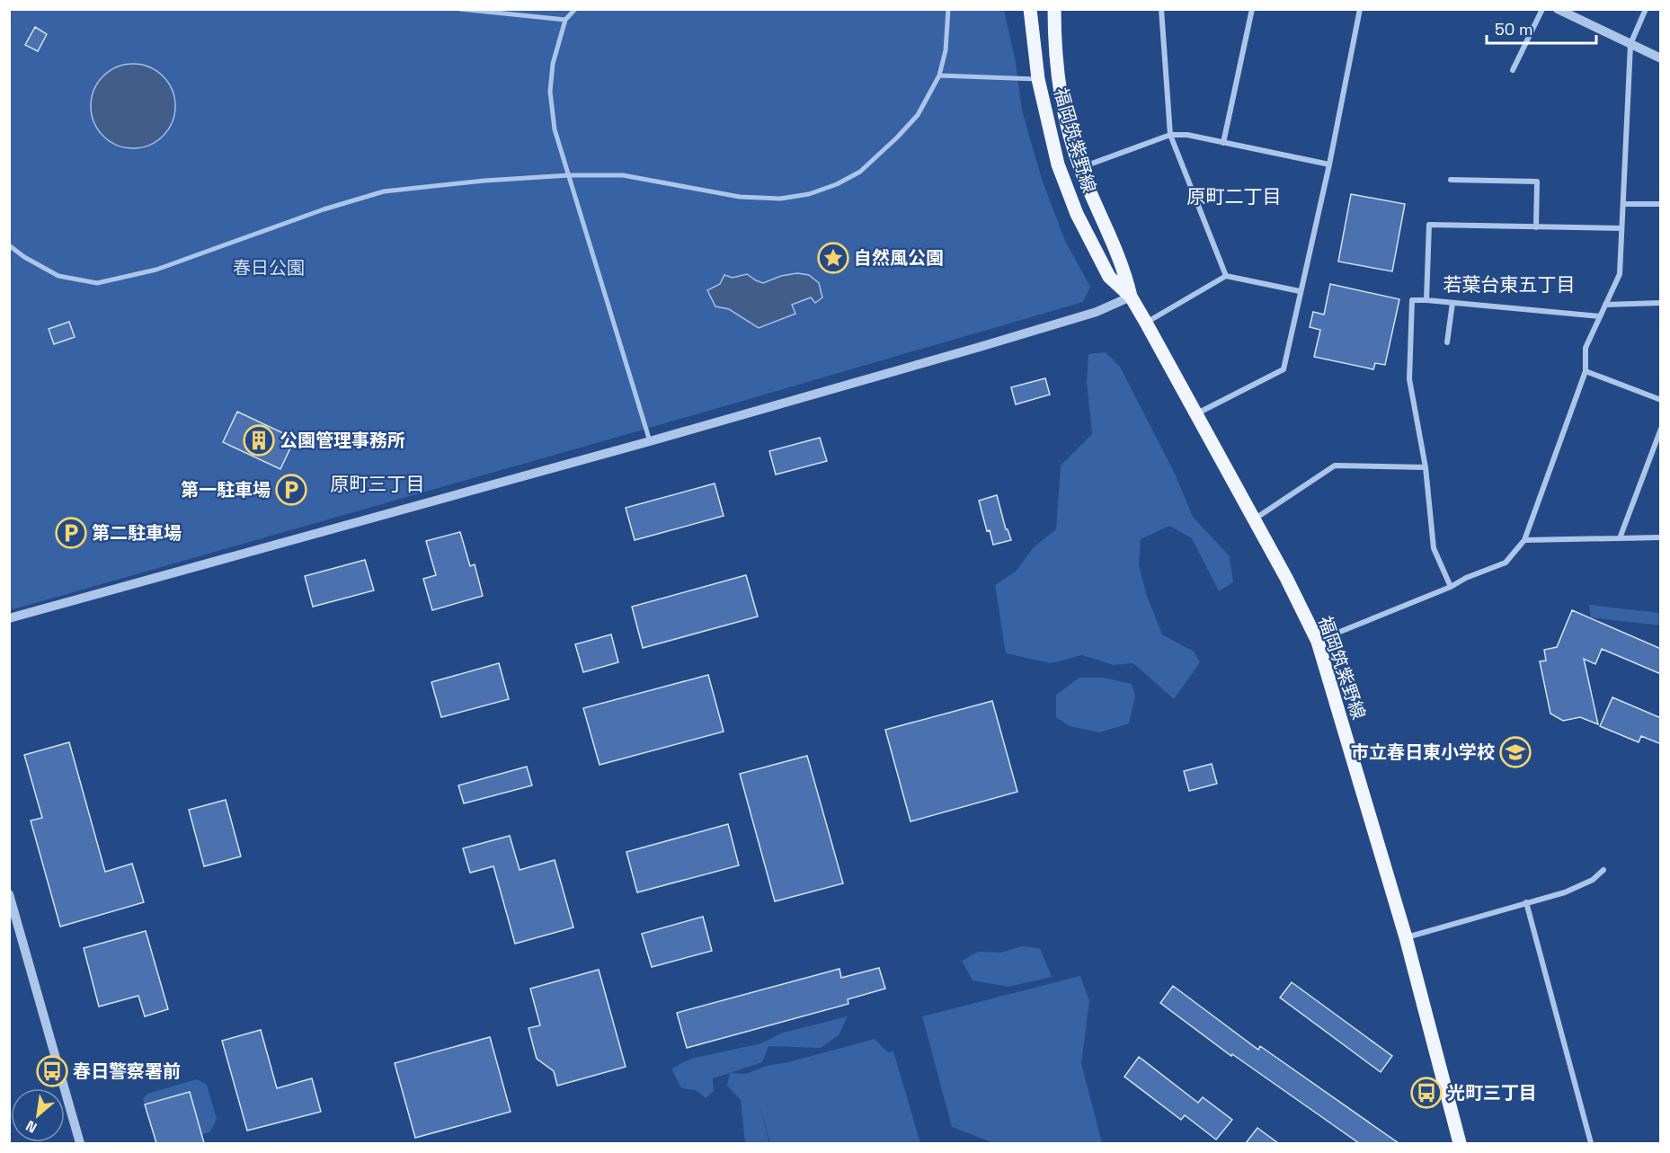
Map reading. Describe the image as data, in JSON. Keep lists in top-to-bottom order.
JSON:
{
  "streets": {
    "main road": ["福岡筑紫野線"]
  },
  "districts": ["原町二丁目", "若葉台東五丁目", "原町三丁目"],
  "parks": ["春日公園"],
  "places": {
    "place": ["自然風公園"],
    "building": ["公園管理事務所"],
    "parking": ["第一駐車場", "第二駐車場"],
    "school or university": ["市立春日東小学校"],
    "bus stop": ["春日警察署前", "光町三丁目"]
  },
  "scale_bar": "50 m",
  "north": "bottom left"
}
